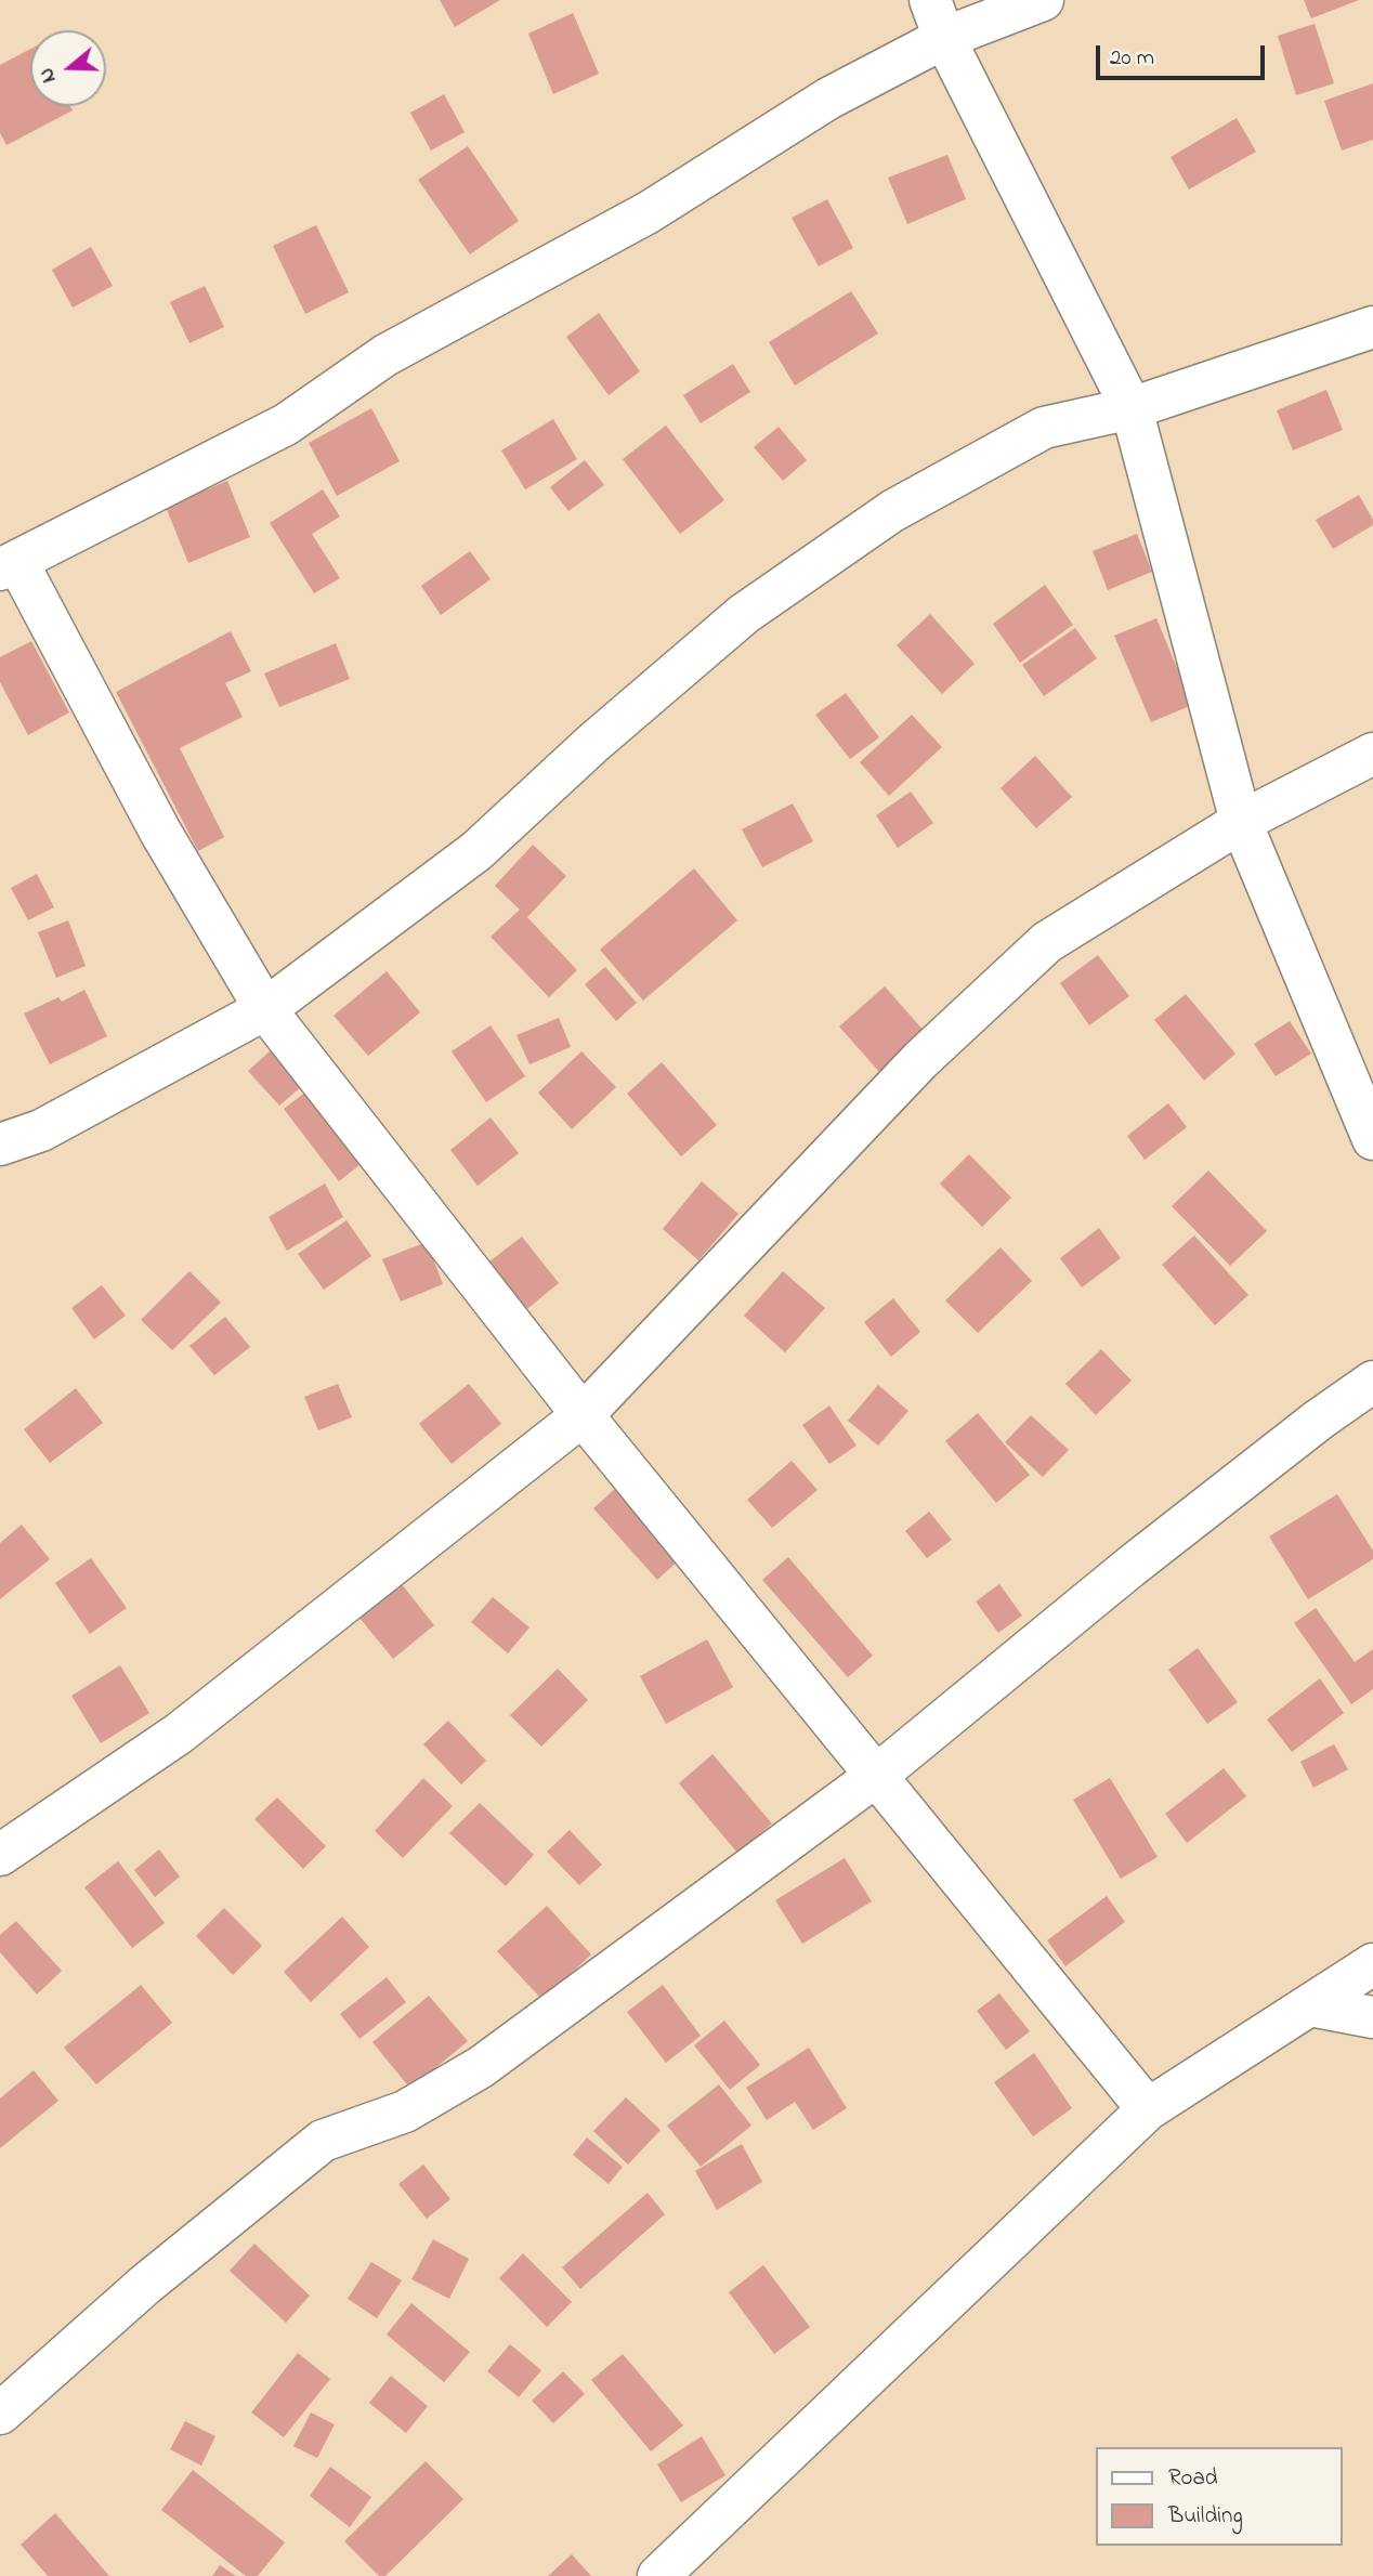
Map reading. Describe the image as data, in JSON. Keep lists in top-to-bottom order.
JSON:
{
  "legend": ["Road", "Building"],
  "scale_bar": "20 m",
  "north": "left"
}
